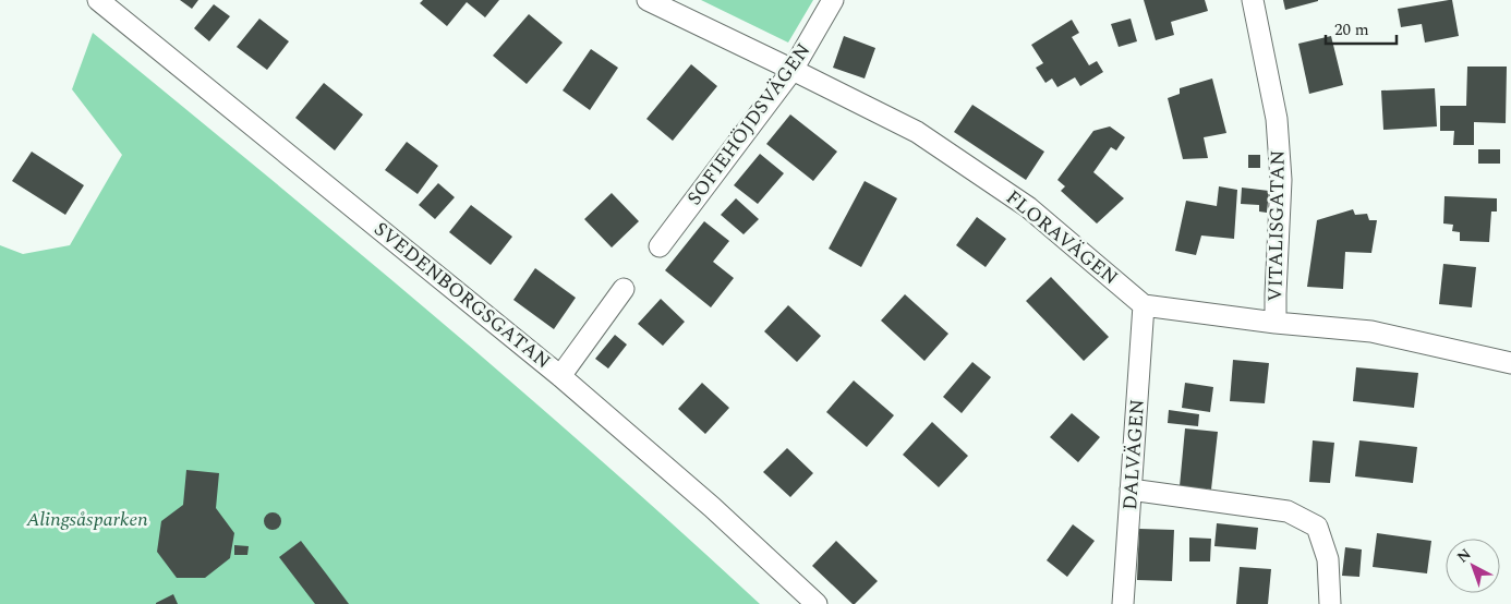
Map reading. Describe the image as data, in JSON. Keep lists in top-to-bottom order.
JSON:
{
  "streets": {
    "street": [
      "SOFIEHÖJDSVÄGEN",
      "VITALISGATAN",
      "FLORAVÄGEN",
      "SVEDENBORGSGATAN",
      "DALVÄGEN"
    ]
  },
  "crossings": [
    ["SOFIEHÖJDSVÄGEN", "FLORAVÄGEN"],
    ["FLORAVÄGEN", "DALVÄGEN"]
  ],
  "parks": ["Alingsåsparken"],
  "scale_bar": "20 m",
  "north": "top left"
}
